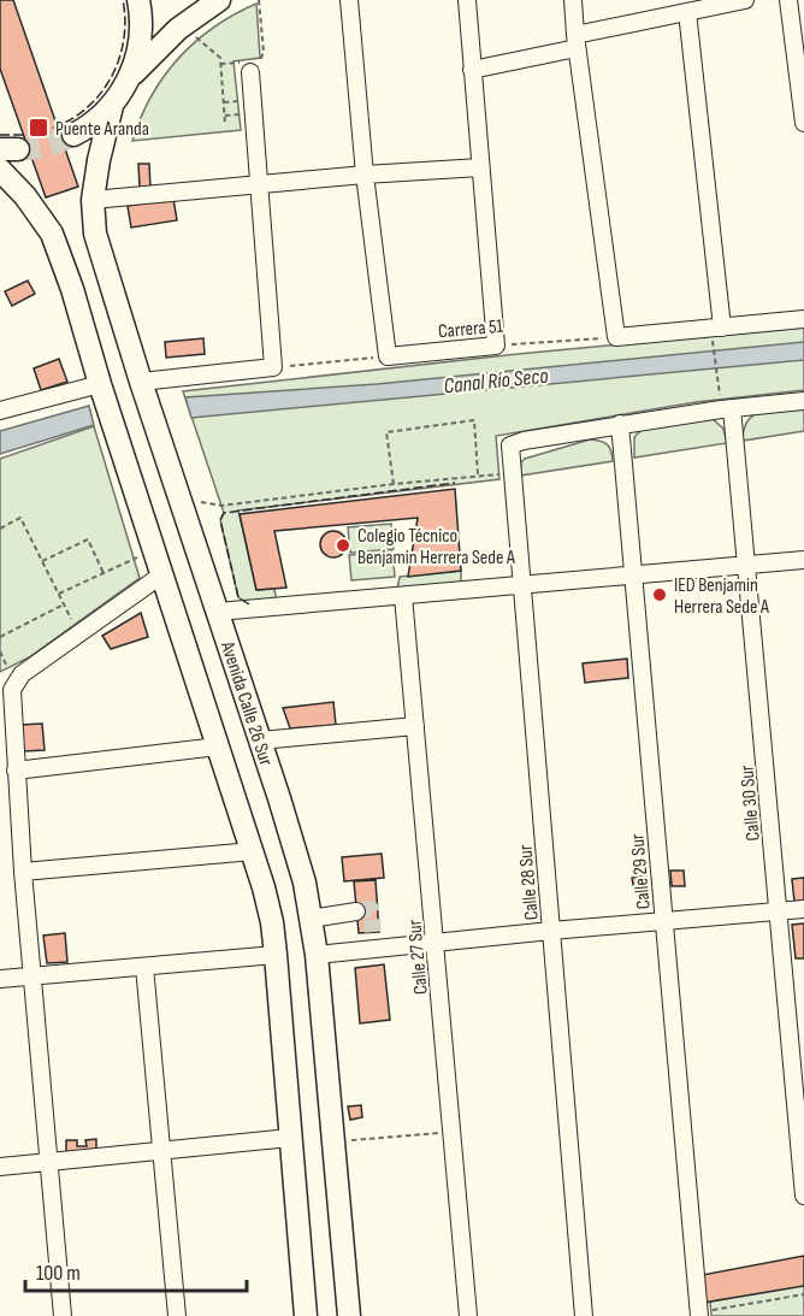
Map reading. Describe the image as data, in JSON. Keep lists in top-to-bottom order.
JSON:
{
  "streets": {
    "main road": ["Avenida Calle 26 Sur"],
    "street": [
      "Carrera 51",
      "Calle 30 Sur",
      "Calle 29 Sur",
      "Calle 28 Sur",
      "Calle 27 Sur"
    ]
  },
  "crossings": [
    ["Calle 29 Sur", "Calle 28 Sur"]
  ],
  "water": ["Canal Río Seco"],
  "places": {
    "transit": ["Puente Aranda"],
    "other": ["Colegio Técnico Benjamin Herrera Sede A", "IED Benjamin Herrera Sede A"]
  },
  "scale_bar": "100 m"
}
